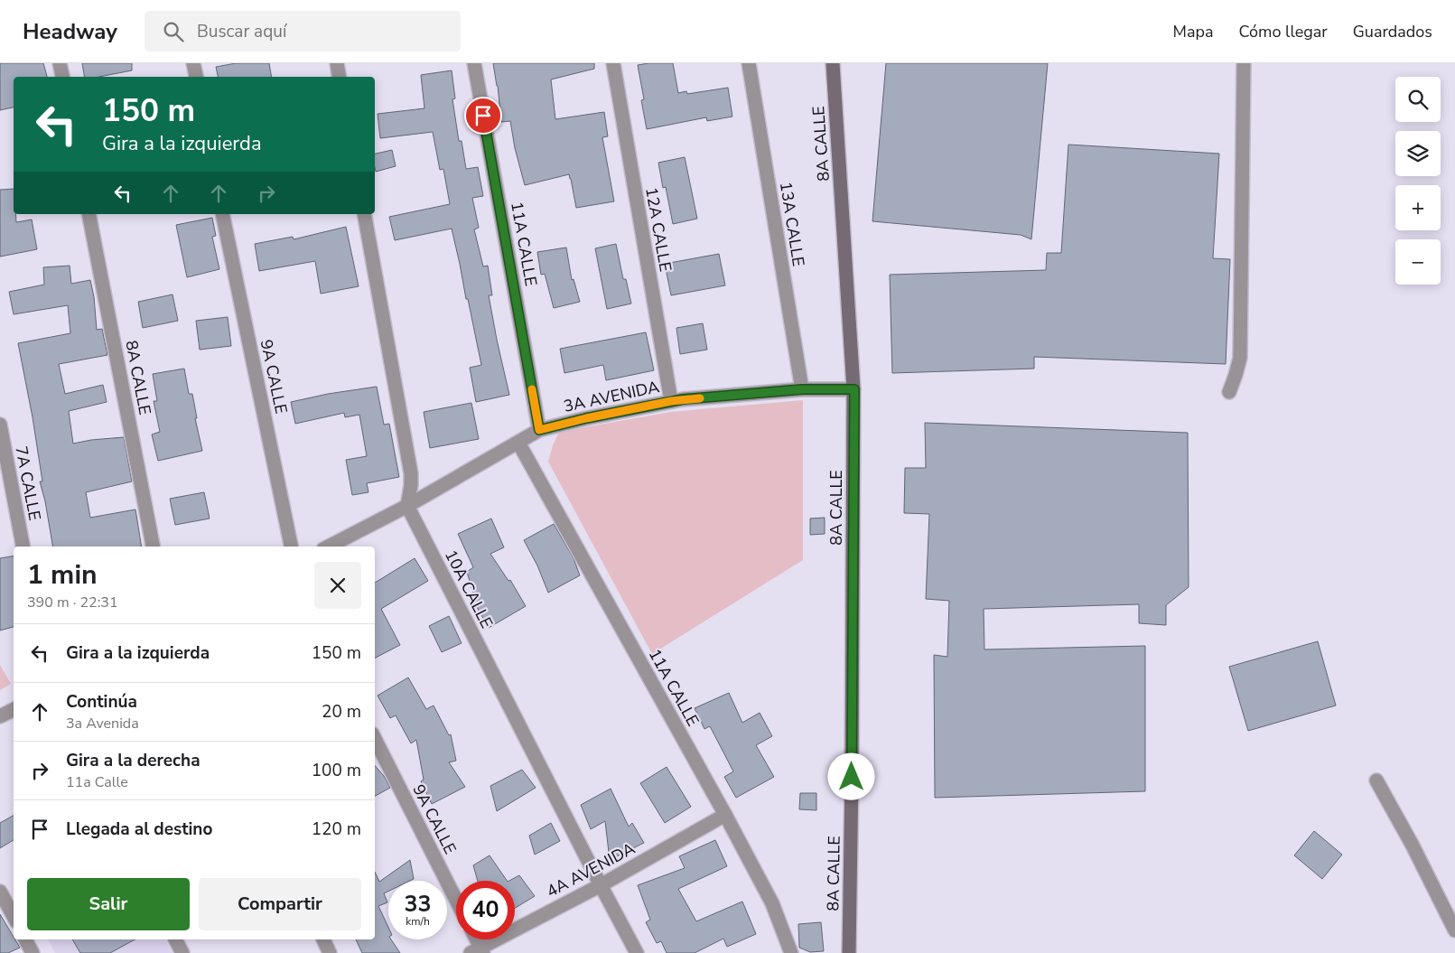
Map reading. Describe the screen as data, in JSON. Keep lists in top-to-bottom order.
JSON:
{
  "streets": {
    "street": [
      "8A CALLE",
      "13A CALLE",
      "12A CALLE",
      "11A CALLE",
      "9A CALLE",
      "3A AVENIDA",
      "7A CALLE",
      "10A CALLE",
      "4A AVENIDA"
    ]
  },
  "crossings": [
    ["8A CALLE", "3A AVENIDA"],
    ["13A CALLE", "3A AVENIDA"],
    ["12A CALLE", "3A AVENIDA"],
    ["11A CALLE", "3A AVENIDA"],
    ["11A CALLE", "4A AVENIDA"],
    ["3A AVENIDA", "10A CALLE"],
    ["10A CALLE", "4A AVENIDA"]
  ],
  "page": {
    "header": "Headway",
    "search": "Buscar aquí",
    "nav": ["Mapa", "Cómo llegar", "Guardados"],
    "map_buttons": ["+", "−"],
    "turn": ["150 m", "Gira a la izquierda"],
    "heading": ["1 min", "390 m · 22:31"],
    "list": [
      {
        "name": "Gira a la izquierda",
        "value": "150 m"
      },
      {
        "name": "Continúa",
        "note": "3a Avenida",
        "value": "20 m"
      },
      {
        "name": "Gira a la derecha",
        "note": "11a Calle",
        "value": "100 m"
      },
      {
        "name": "Llegada al destino",
        "value": "120 m"
      }
    ],
    "buttons": ["Salir", "Compartir"],
    "speed": "33 km/h",
    "limit": "40"
  }
}
